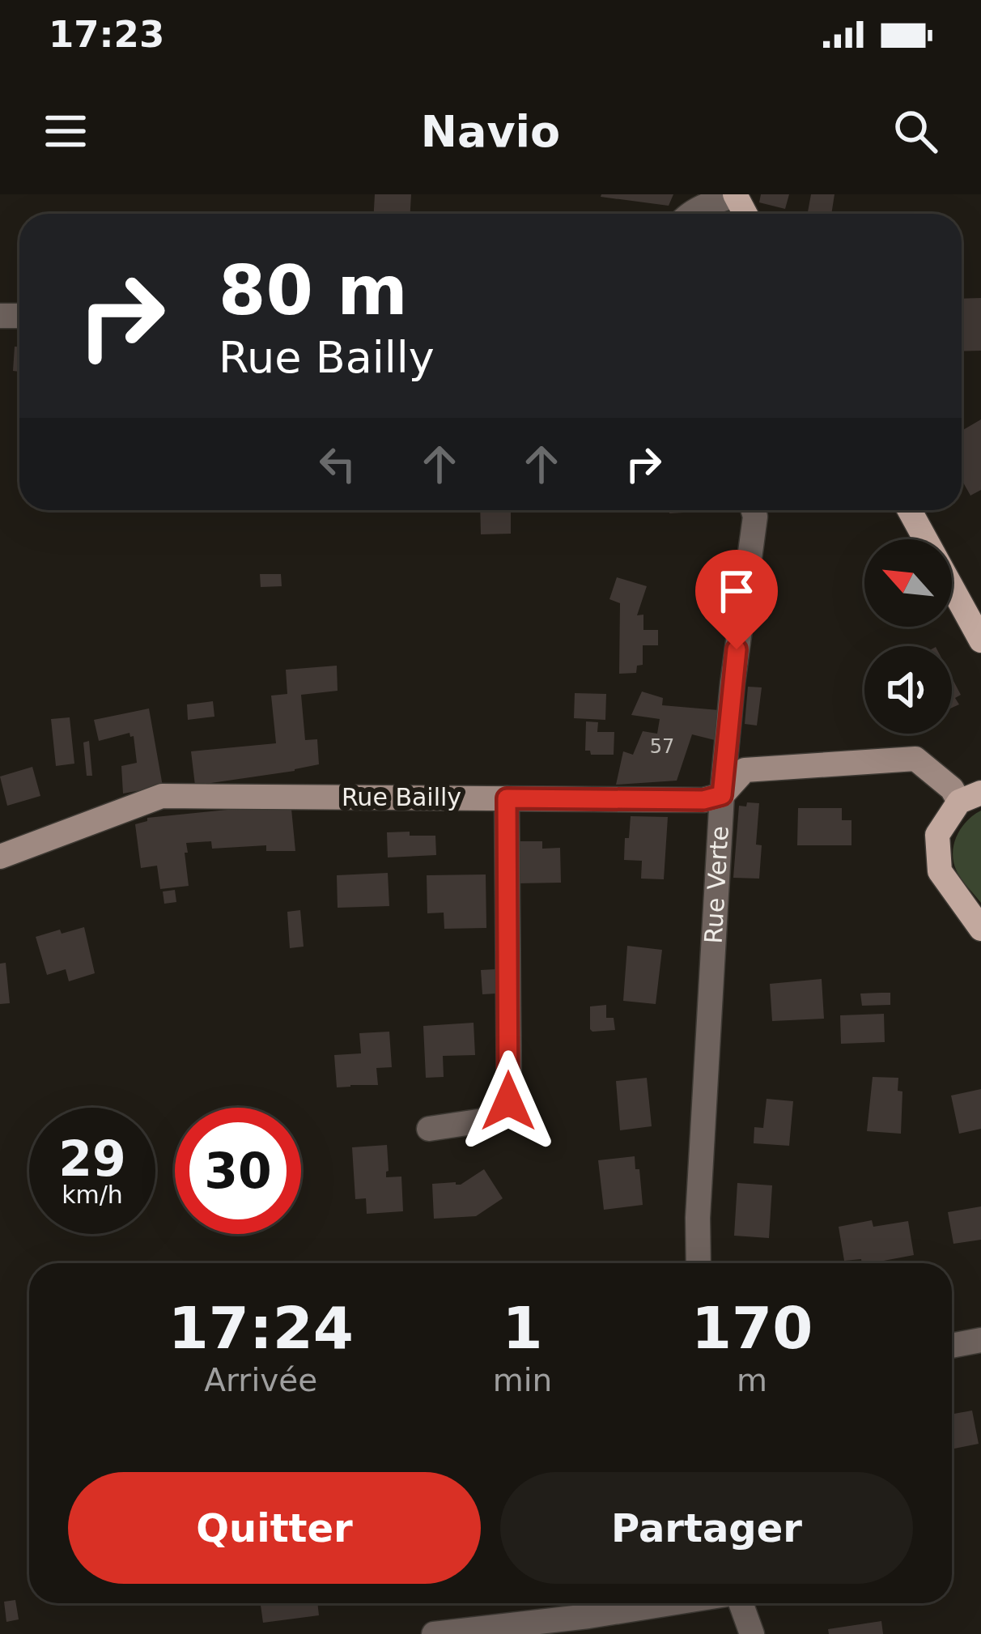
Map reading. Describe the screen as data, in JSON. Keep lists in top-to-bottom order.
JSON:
{
  "streets": {
    "street": ["Rue Bailly", "Rue Verte"]
  },
  "crossings": [
    ["Rue Bailly", "Rue Verte"]
  ],
  "house_numbers": ["57"],
  "north": "top left",
  "page": {
    "status": "17:23",
    "header": "Navio",
    "turn": ["80 m", "Rue Bailly"],
    "speed": "29 km/h",
    "limit": "30",
    "eta": [
      "17:24",
      "Arrivée",
      "1",
      "min",
      "170",
      "m"
    ],
    "buttons": ["Quitter", "Partager"]
  }
}
